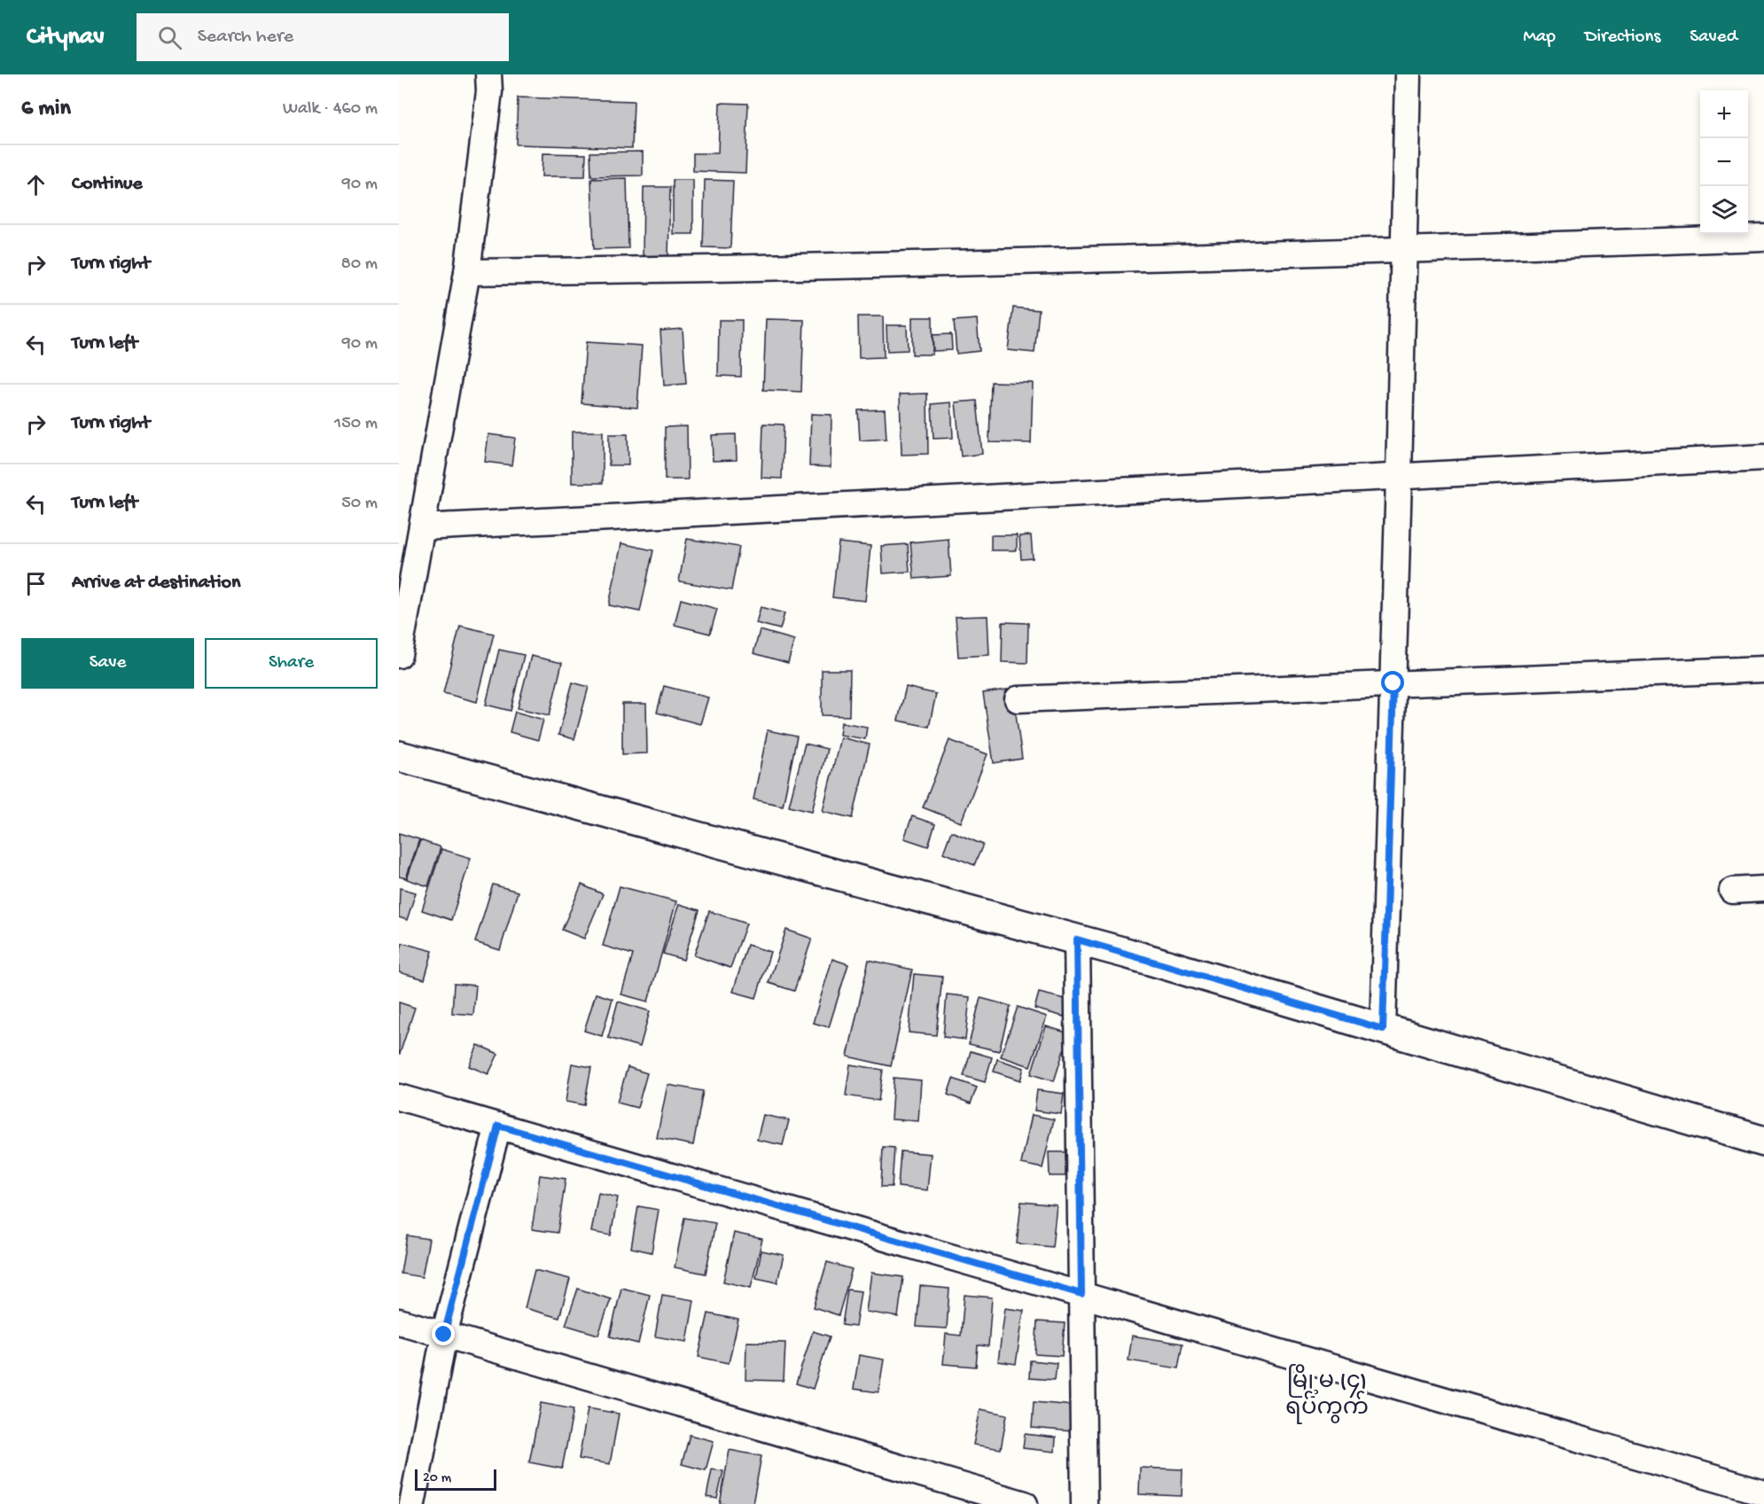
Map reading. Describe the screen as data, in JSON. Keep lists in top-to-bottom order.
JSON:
{
  "districts": ["မြို့မ (၄) ရပ်ကွက်"],
  "scale_bar": "20 m",
  "page": {
    "header": "Citynav",
    "search": "Search here",
    "nav": ["Map", "Directions", "Saved"],
    "heading": ["6 min", "Walk · 460 m"],
    "map_buttons": ["+", "−"],
    "list": [
      ["Continue", "90 m"],
      ["Turn right", "80 m"],
      ["Turn left", "90 m"],
      ["Turn right", "150 m"],
      ["Turn left", "50 m"],
      "Arrive at destination"
    ],
    "buttons": ["Save", "Share"],
    "scale": "20 m"
  }
}
